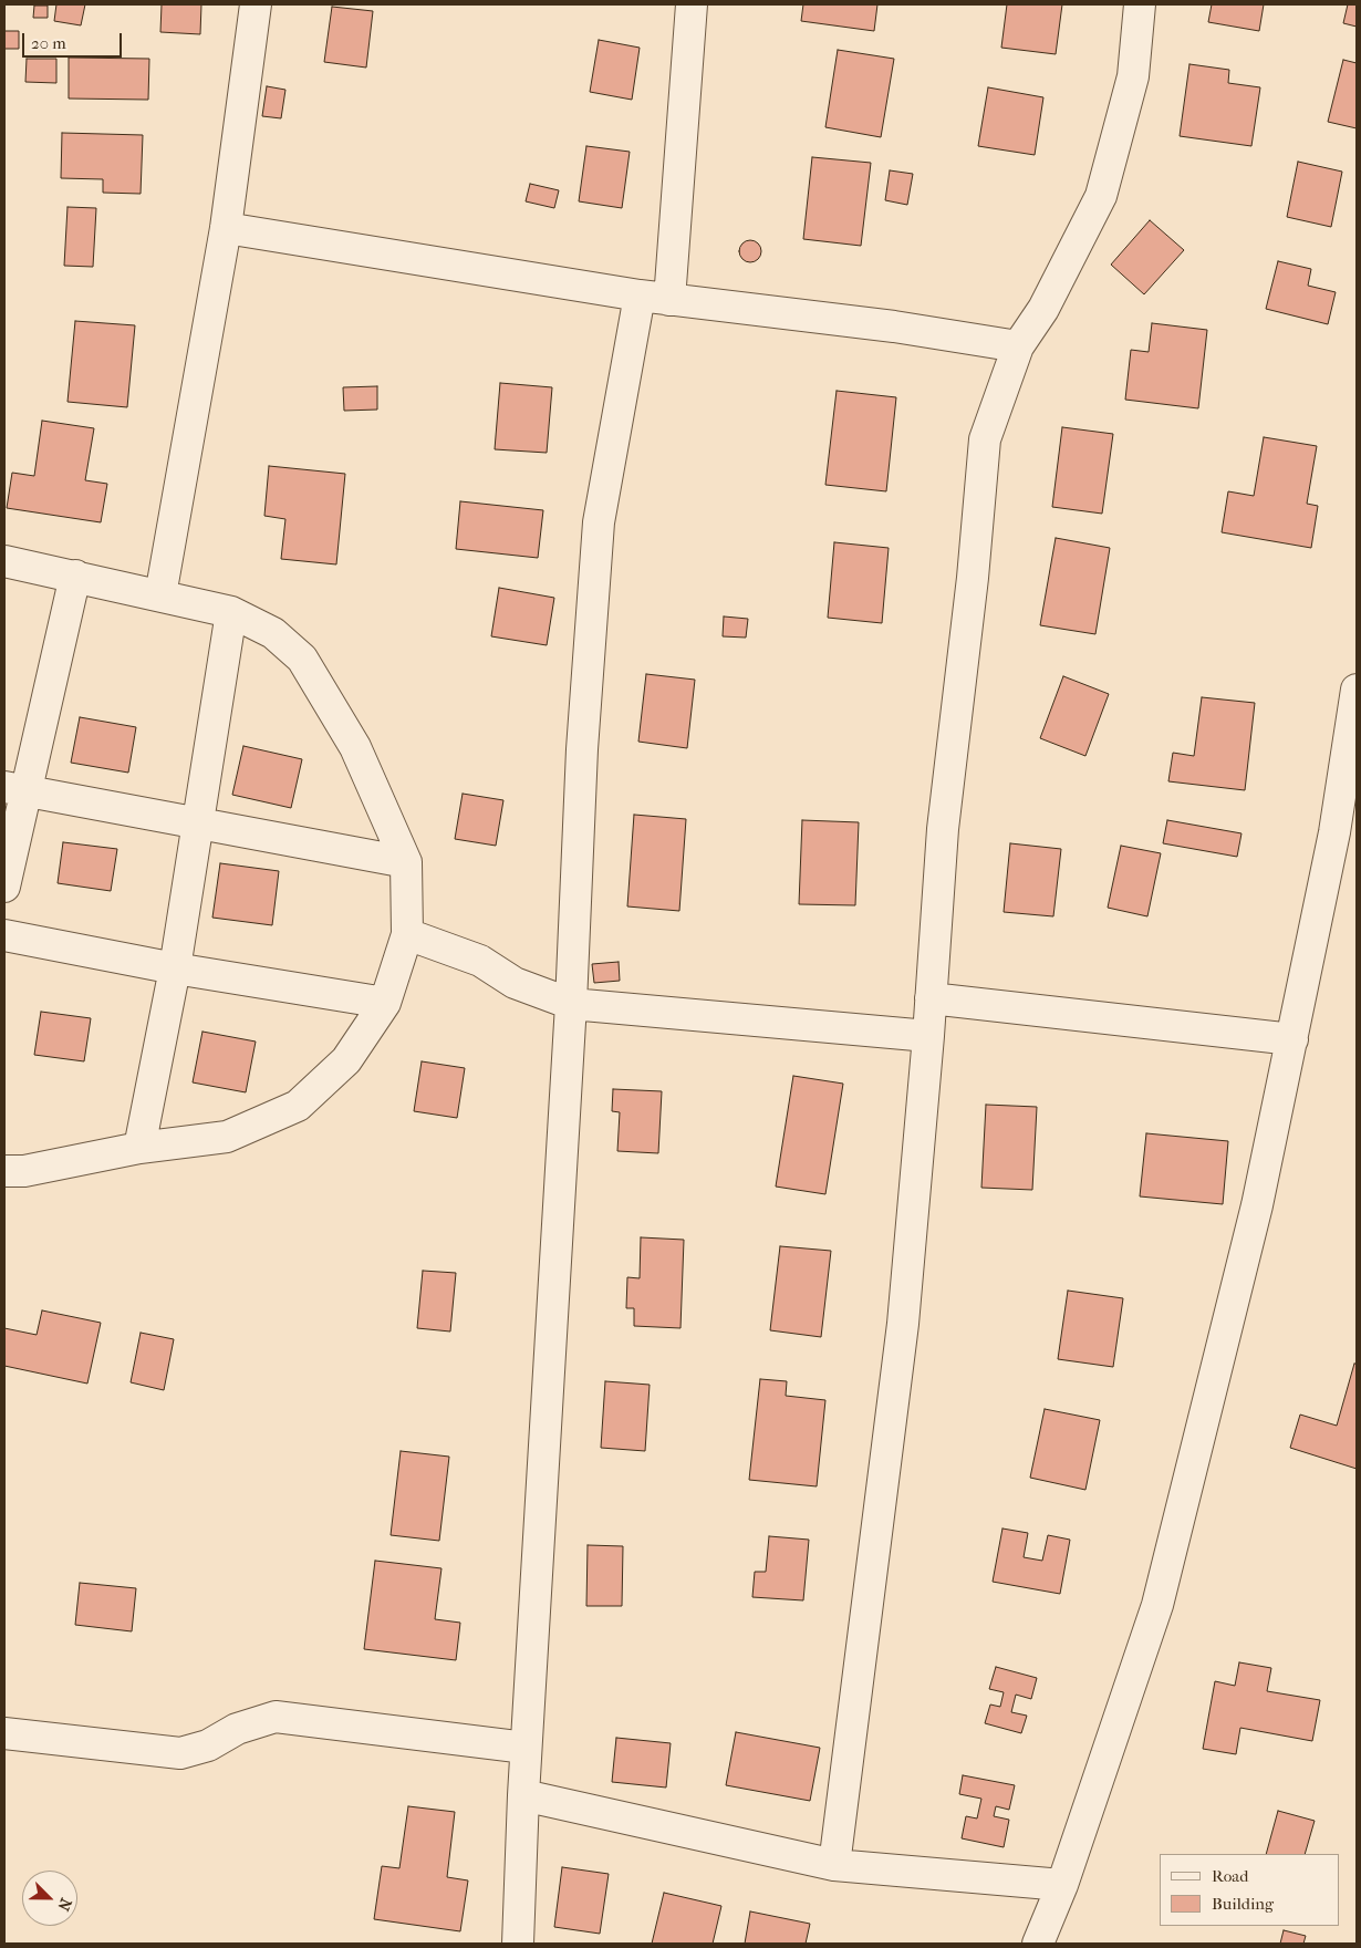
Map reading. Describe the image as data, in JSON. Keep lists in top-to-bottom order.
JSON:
{
  "legend": ["Road", "Building"],
  "scale_bar": "20 m",
  "north": "bottom right"
}
